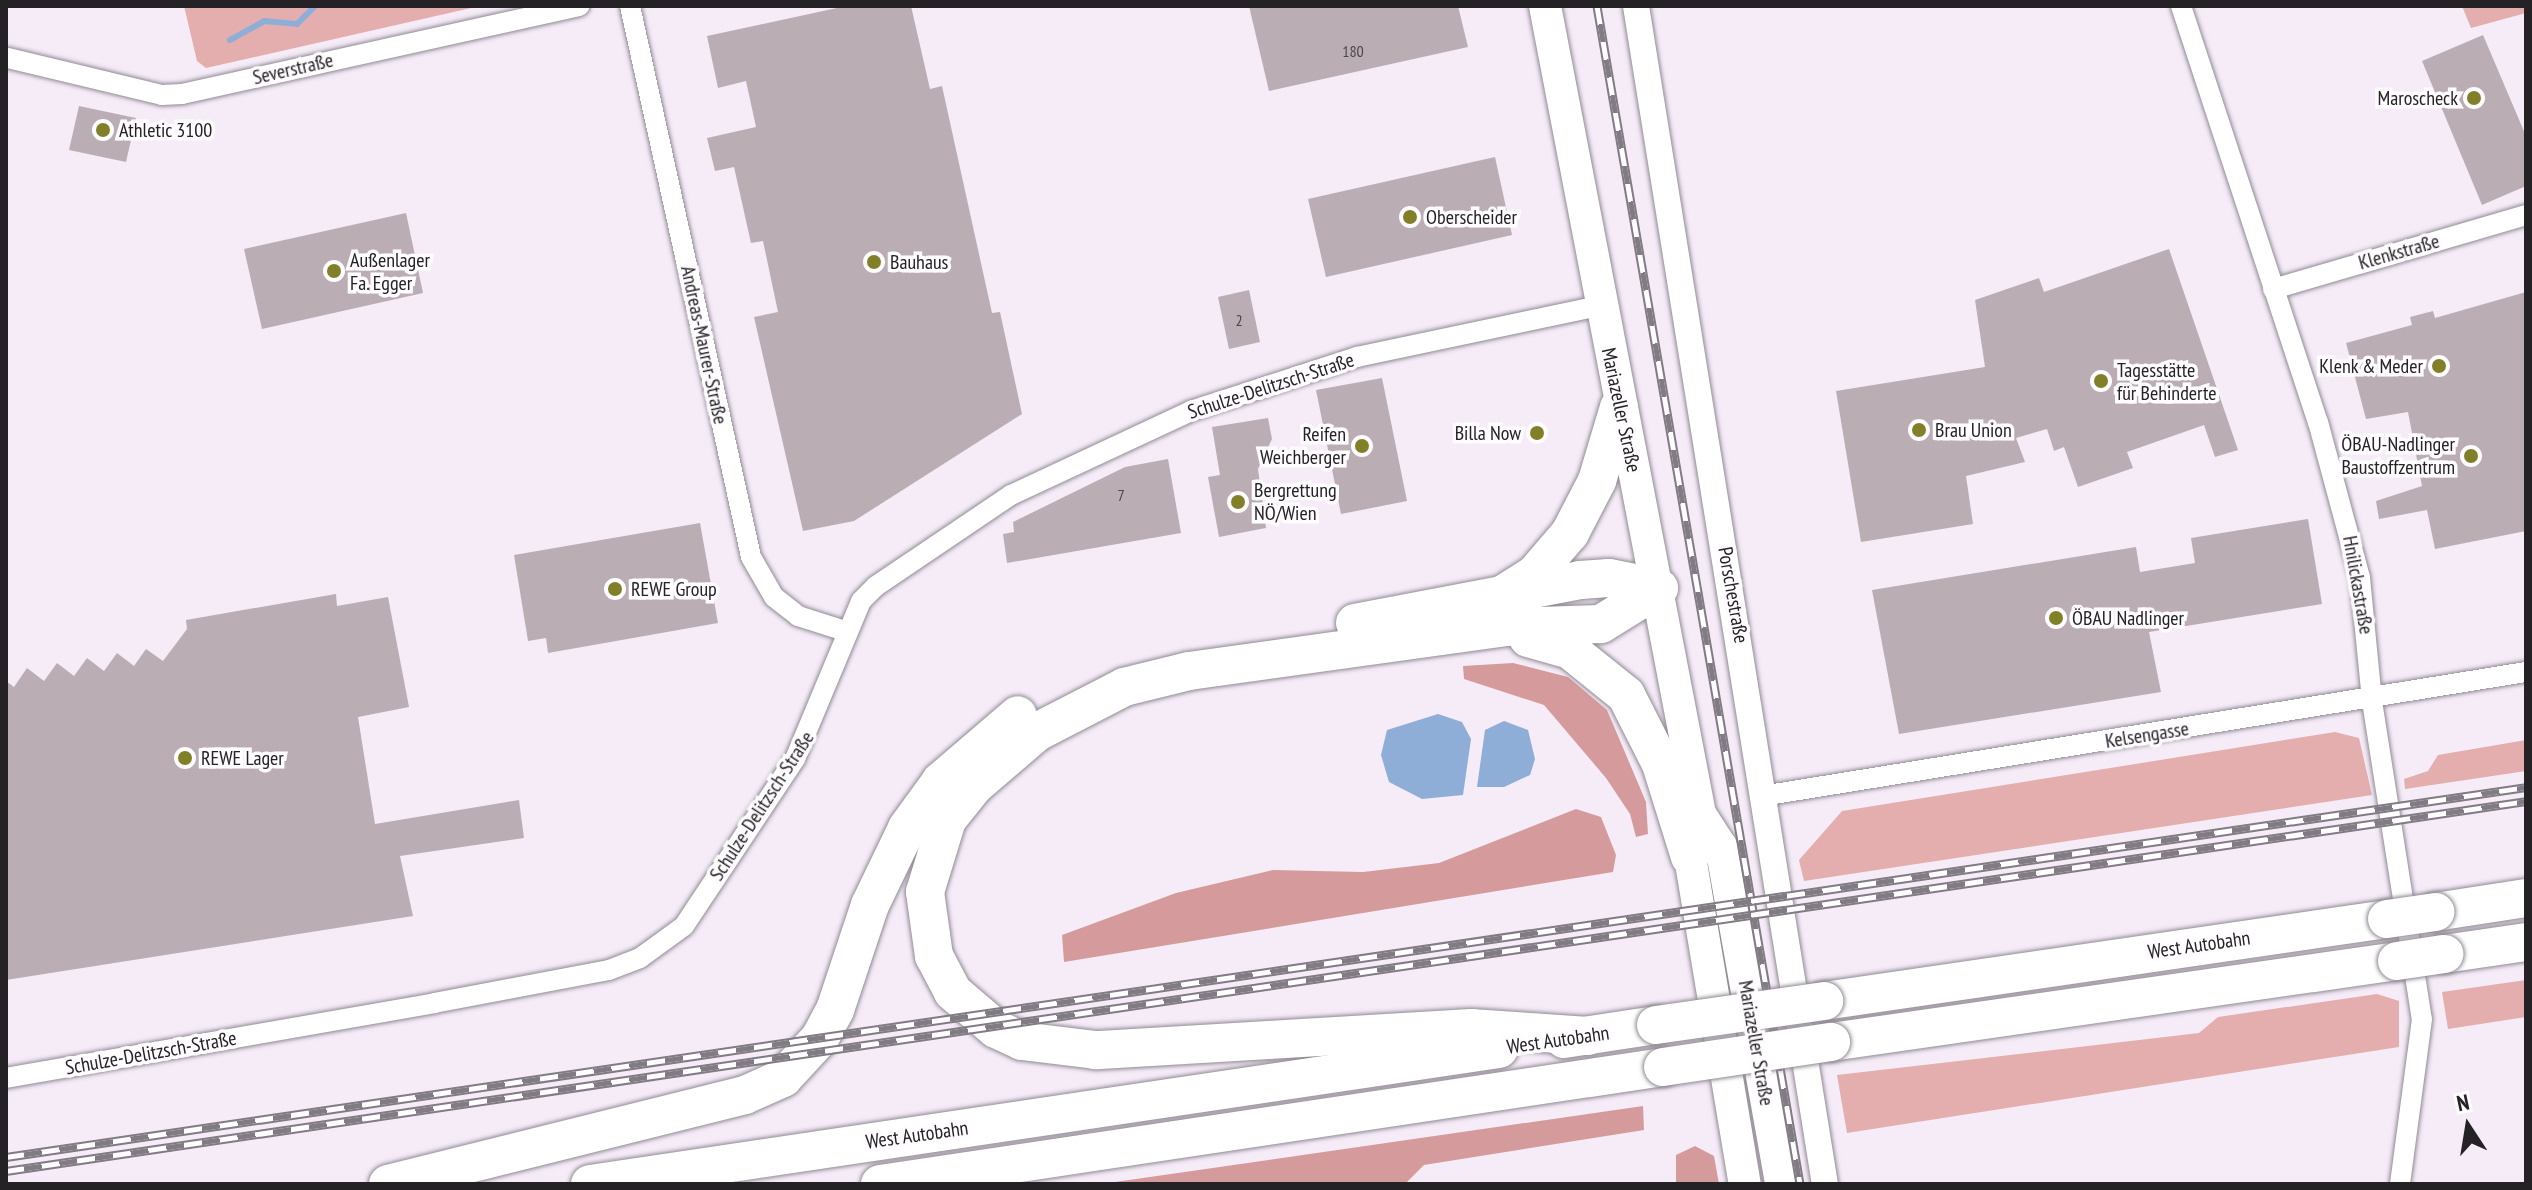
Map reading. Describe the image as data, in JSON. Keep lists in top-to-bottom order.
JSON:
{
  "streets": {
    "highway": ["West Autobahn"],
    "main road": ["Mariazeller Straße"],
    "street": [
      "Severstraße",
      "Klenkstraße",
      "Andreas-Maurer-Straße",
      "Schulze-Delitzsch-Straße",
      "Hnilickastraße",
      "Porschestraße",
      "Kelsengasse"
    ]
  },
  "crossings": [
    ["Klenkstraße", "Hnilickastraße"],
    ["Andreas-Maurer-Straße", "Schulze-Delitzsch-Straße"],
    ["Schulze-Delitzsch-Straße", "Mariazeller Straße"],
    ["Hnilickastraße", "Kelsengasse"],
    ["Porschestraße", "Kelsengasse"]
  ],
  "places": [
    "Maroscheck",
    "Athletic 3100",
    "Oberscheider",
    "Bauhaus",
    "Außenlager Fa. Egger",
    "Klenk & Meder",
    "Tagesstätte für Behinderte",
    "Brau Union",
    "Billa Now",
    "Reifen Weichberger",
    "ÖBAU-Nadlinger Baustoffzentrum",
    "Bergrettung NÖ/Wien",
    "REWE Group",
    "ÖBAU Nadlinger",
    "REWE Lager"
  ],
  "house_numbers": ["180", "2", "7"],
  "north": "top"
}
